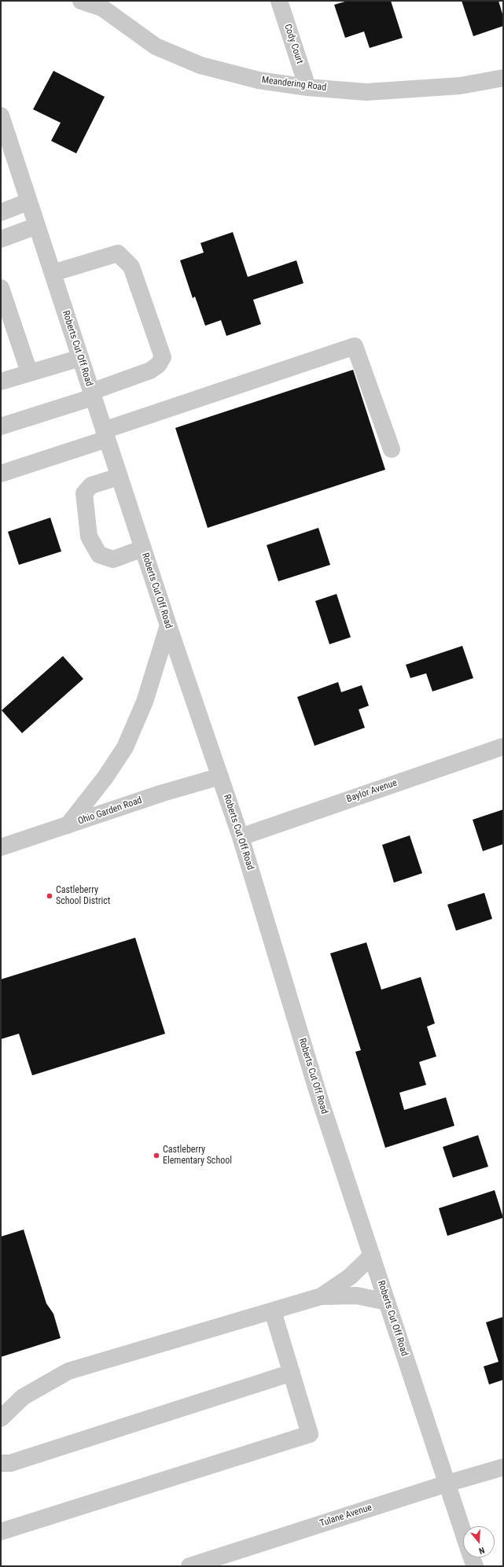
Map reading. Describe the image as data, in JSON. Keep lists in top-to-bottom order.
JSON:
{
  "streets": {
    "street": [
      "Cody Court",
      "Meandering Road",
      "Roberts Cut Off Road",
      "Baylor Avenue",
      "Ohio Garden Road",
      "Tulane Avenue"
    ]
  },
  "crossings": [
    ["Cody Court", "Meandering Road"],
    ["Roberts Cut Off Road", "Baylor Avenue"],
    ["Roberts Cut Off Road", "Ohio Garden Road"],
    ["Roberts Cut Off Road", "Tulane Avenue"]
  ],
  "places": ["Castleberry School District", "Castleberry Elementary School"],
  "north": "bottom"
}
